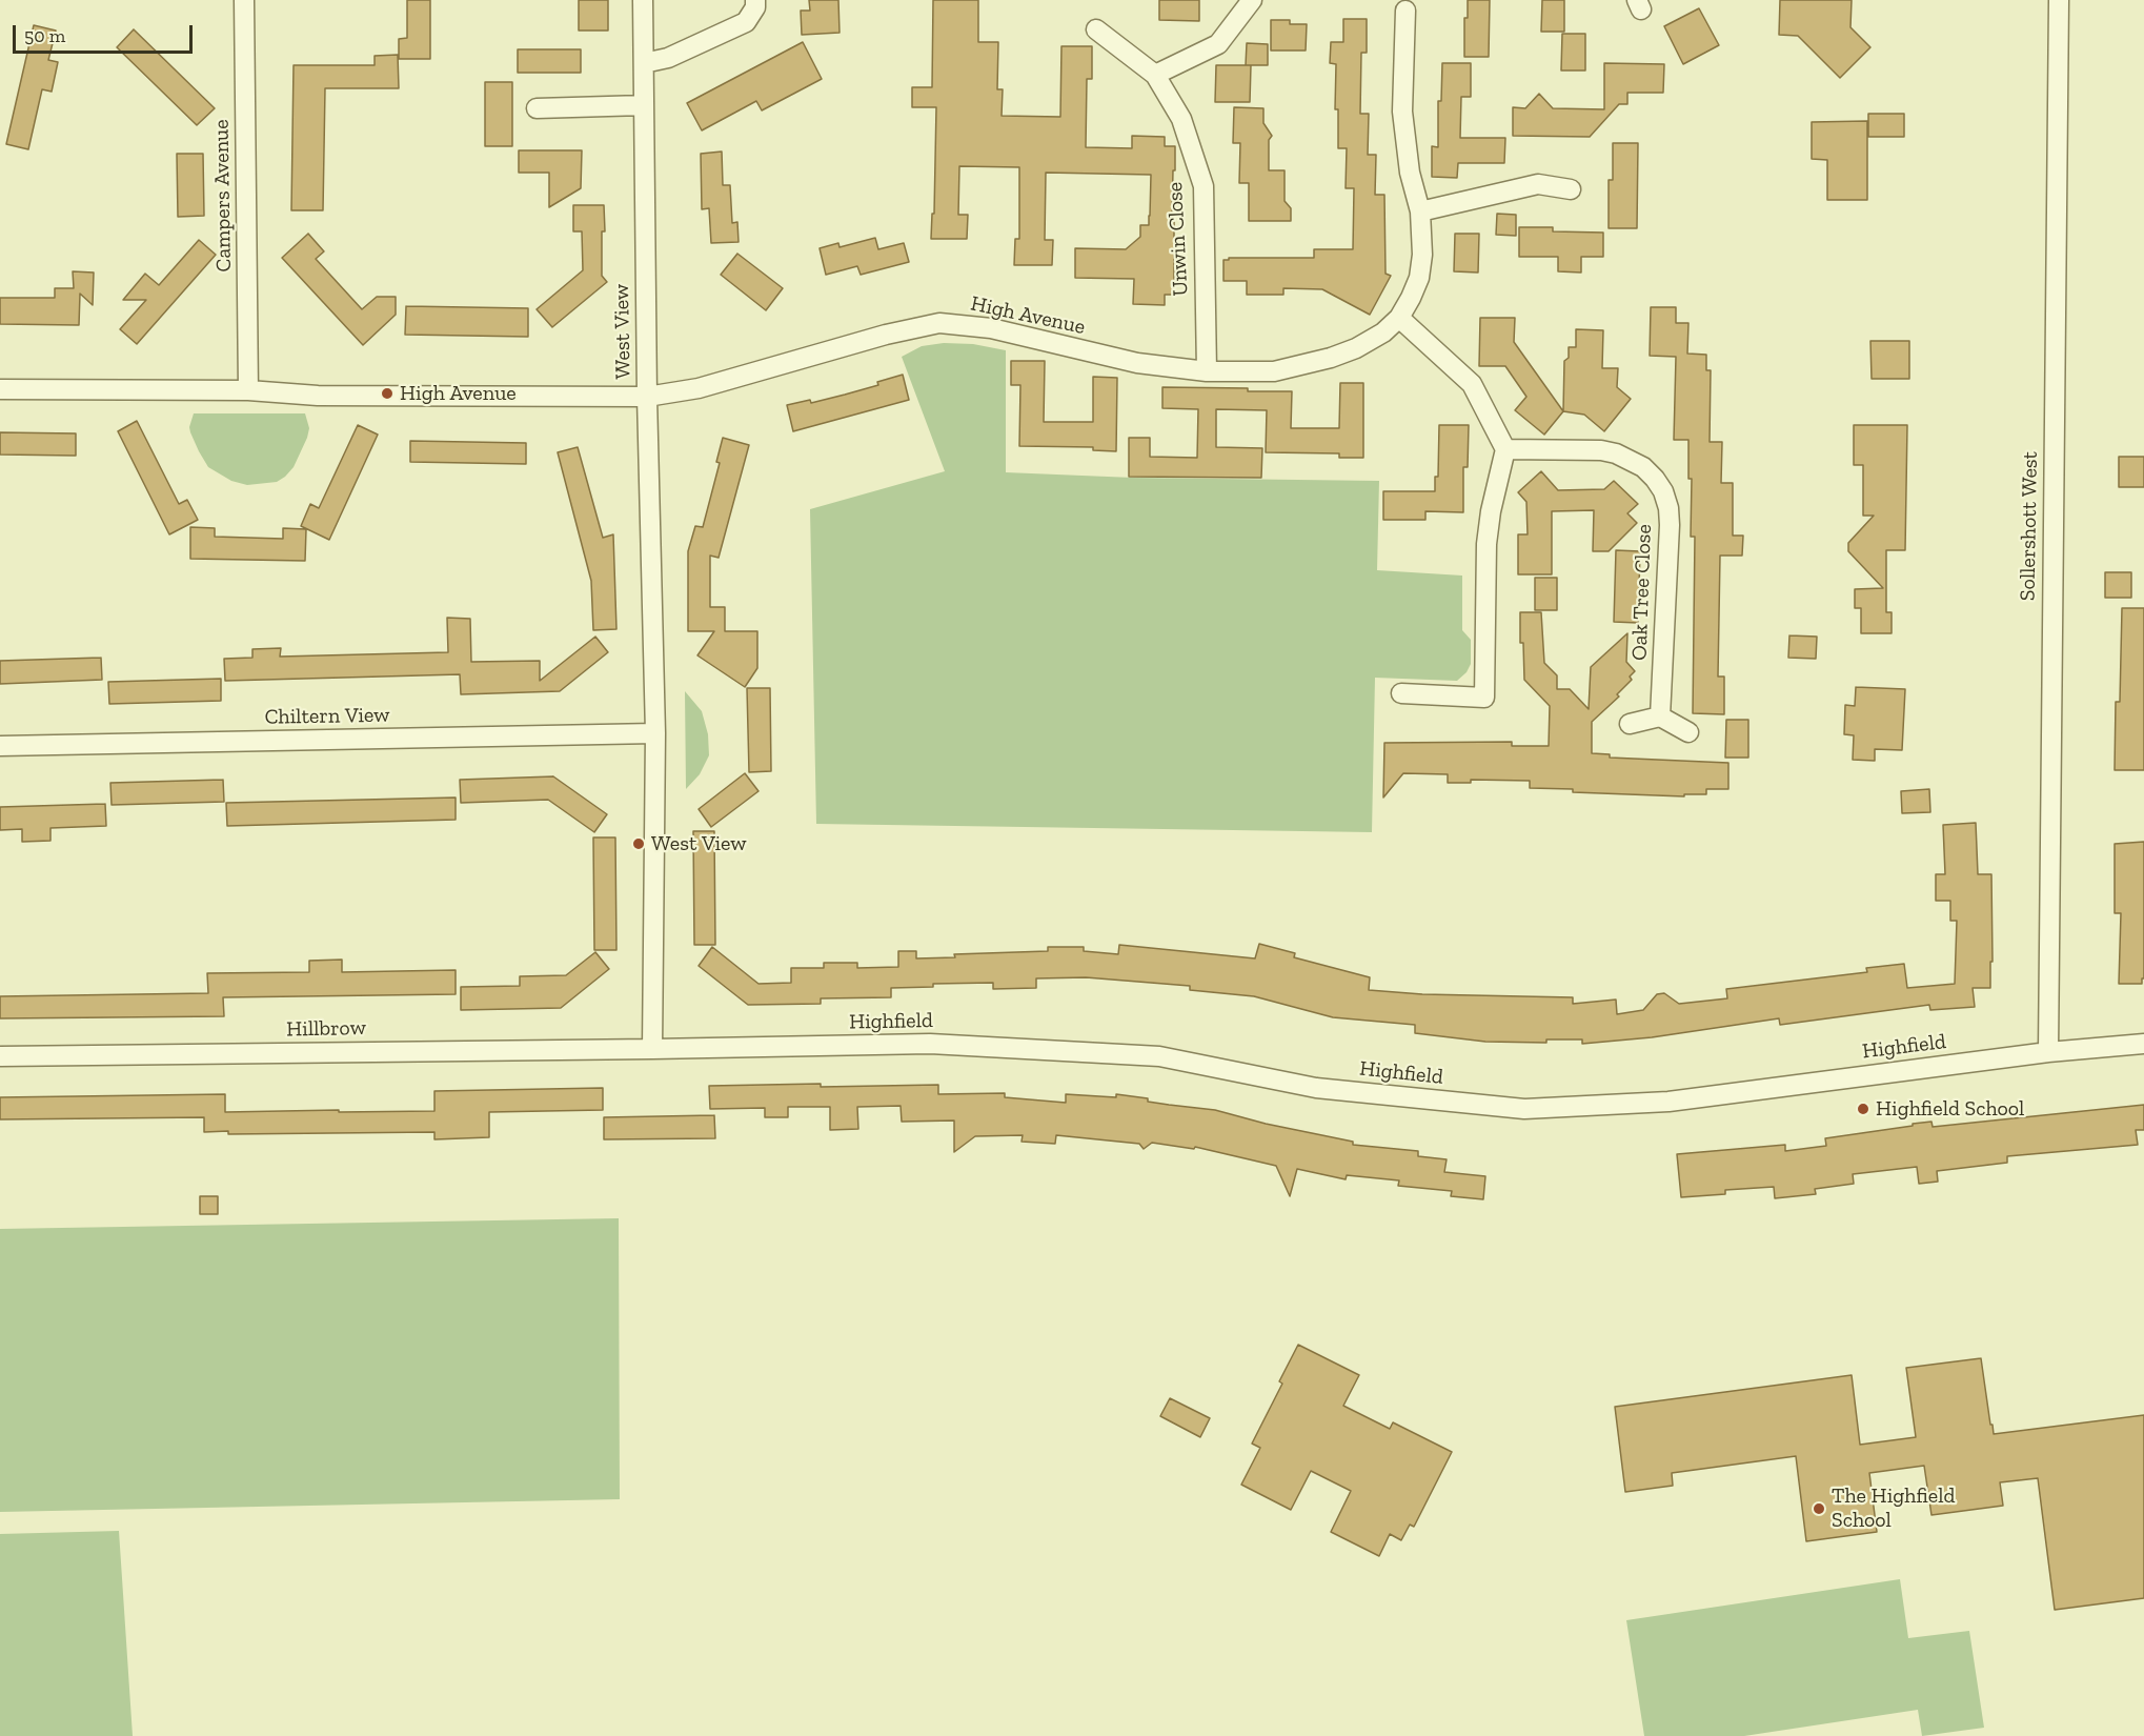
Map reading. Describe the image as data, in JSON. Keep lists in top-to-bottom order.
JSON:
{
  "streets": {
    "street": [
      "Campers Avenue",
      "Unwin Close",
      "High Avenue",
      "West View",
      "Sollershott West",
      "Oak Tree Close",
      "Chiltern View",
      "Highfield",
      "Hillbrow"
    ]
  },
  "crossings": [
    ["Campers Avenue", "High Avenue"],
    ["Unwin Close", "High Avenue"],
    ["High Avenue", "West View"],
    ["West View", "Chiltern View"],
    ["West View", "Highfield"],
    ["West View", "Hillbrow"],
    ["Sollershott West", "Highfield"],
    ["Highfield", "Hillbrow"]
  ],
  "places": [
    "High Avenue",
    "West View",
    "Highfield School",
    "The Highfield School"
  ],
  "scale_bar": "50 m"
}
